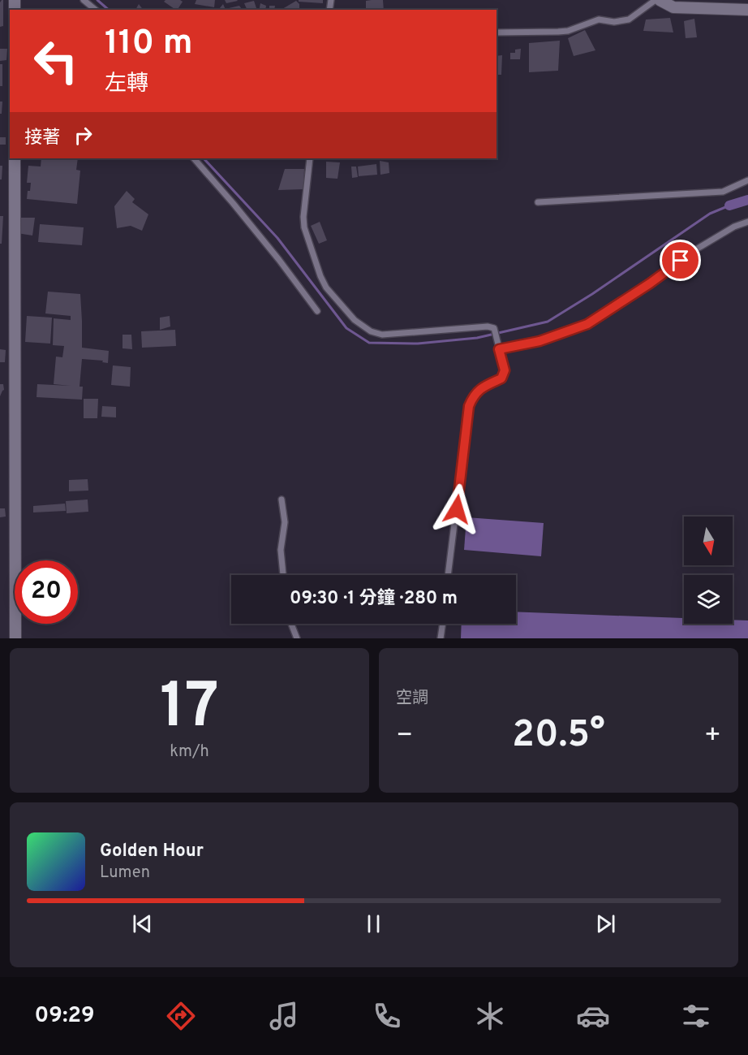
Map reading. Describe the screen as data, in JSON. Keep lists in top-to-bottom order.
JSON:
{
  "north": "bottom",
  "page": {
    "turn": ["110 m", "左轉"],
    "then": "接著",
    "limit": "20",
    "trip": "09:30 · 1 分鐘 · 280 m",
    "tile": [
      ["17", "km/h"],
      "空調"
    ],
    "heat": ["−", "20.5°", "+"],
    "song": ["Golden Hour", "Lumen"],
    "tabs": "09:29"
  }
}
